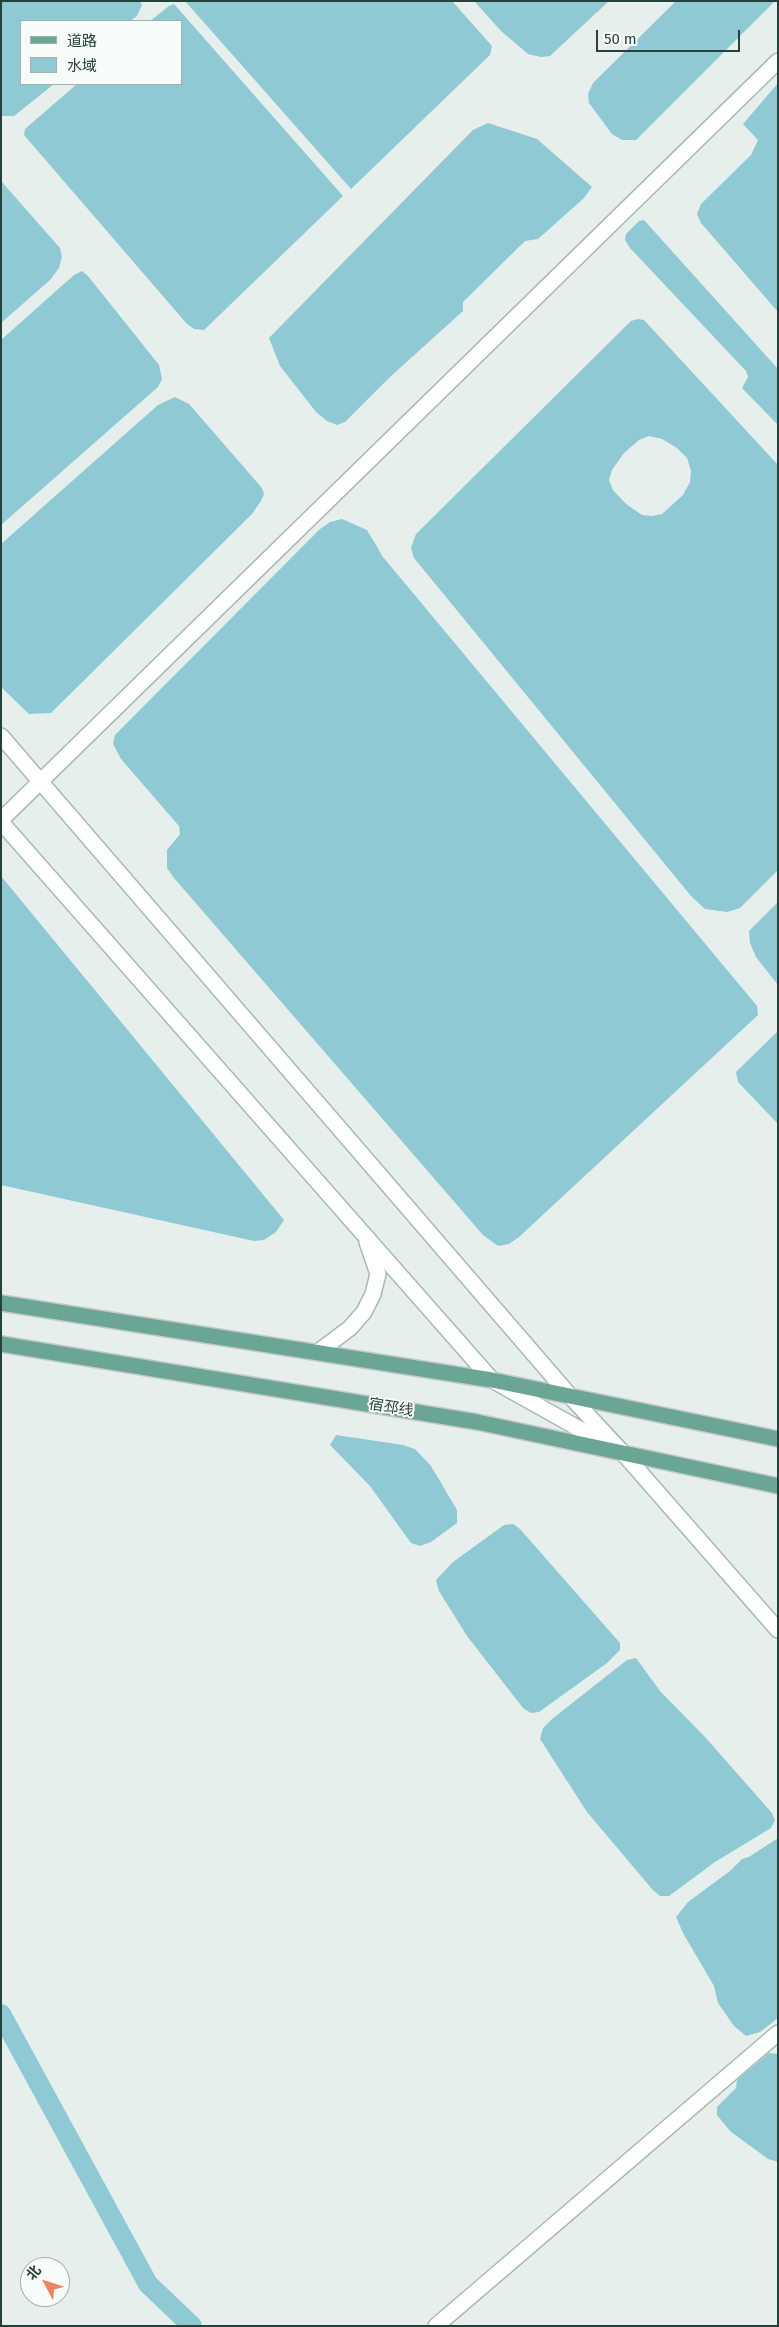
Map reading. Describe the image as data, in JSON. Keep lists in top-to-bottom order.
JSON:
{
  "streets": {
    "main road": ["宿邳线"]
  },
  "legend": ["道路", "水域"],
  "scale_bar": "50 m",
  "north": "top left"
}
